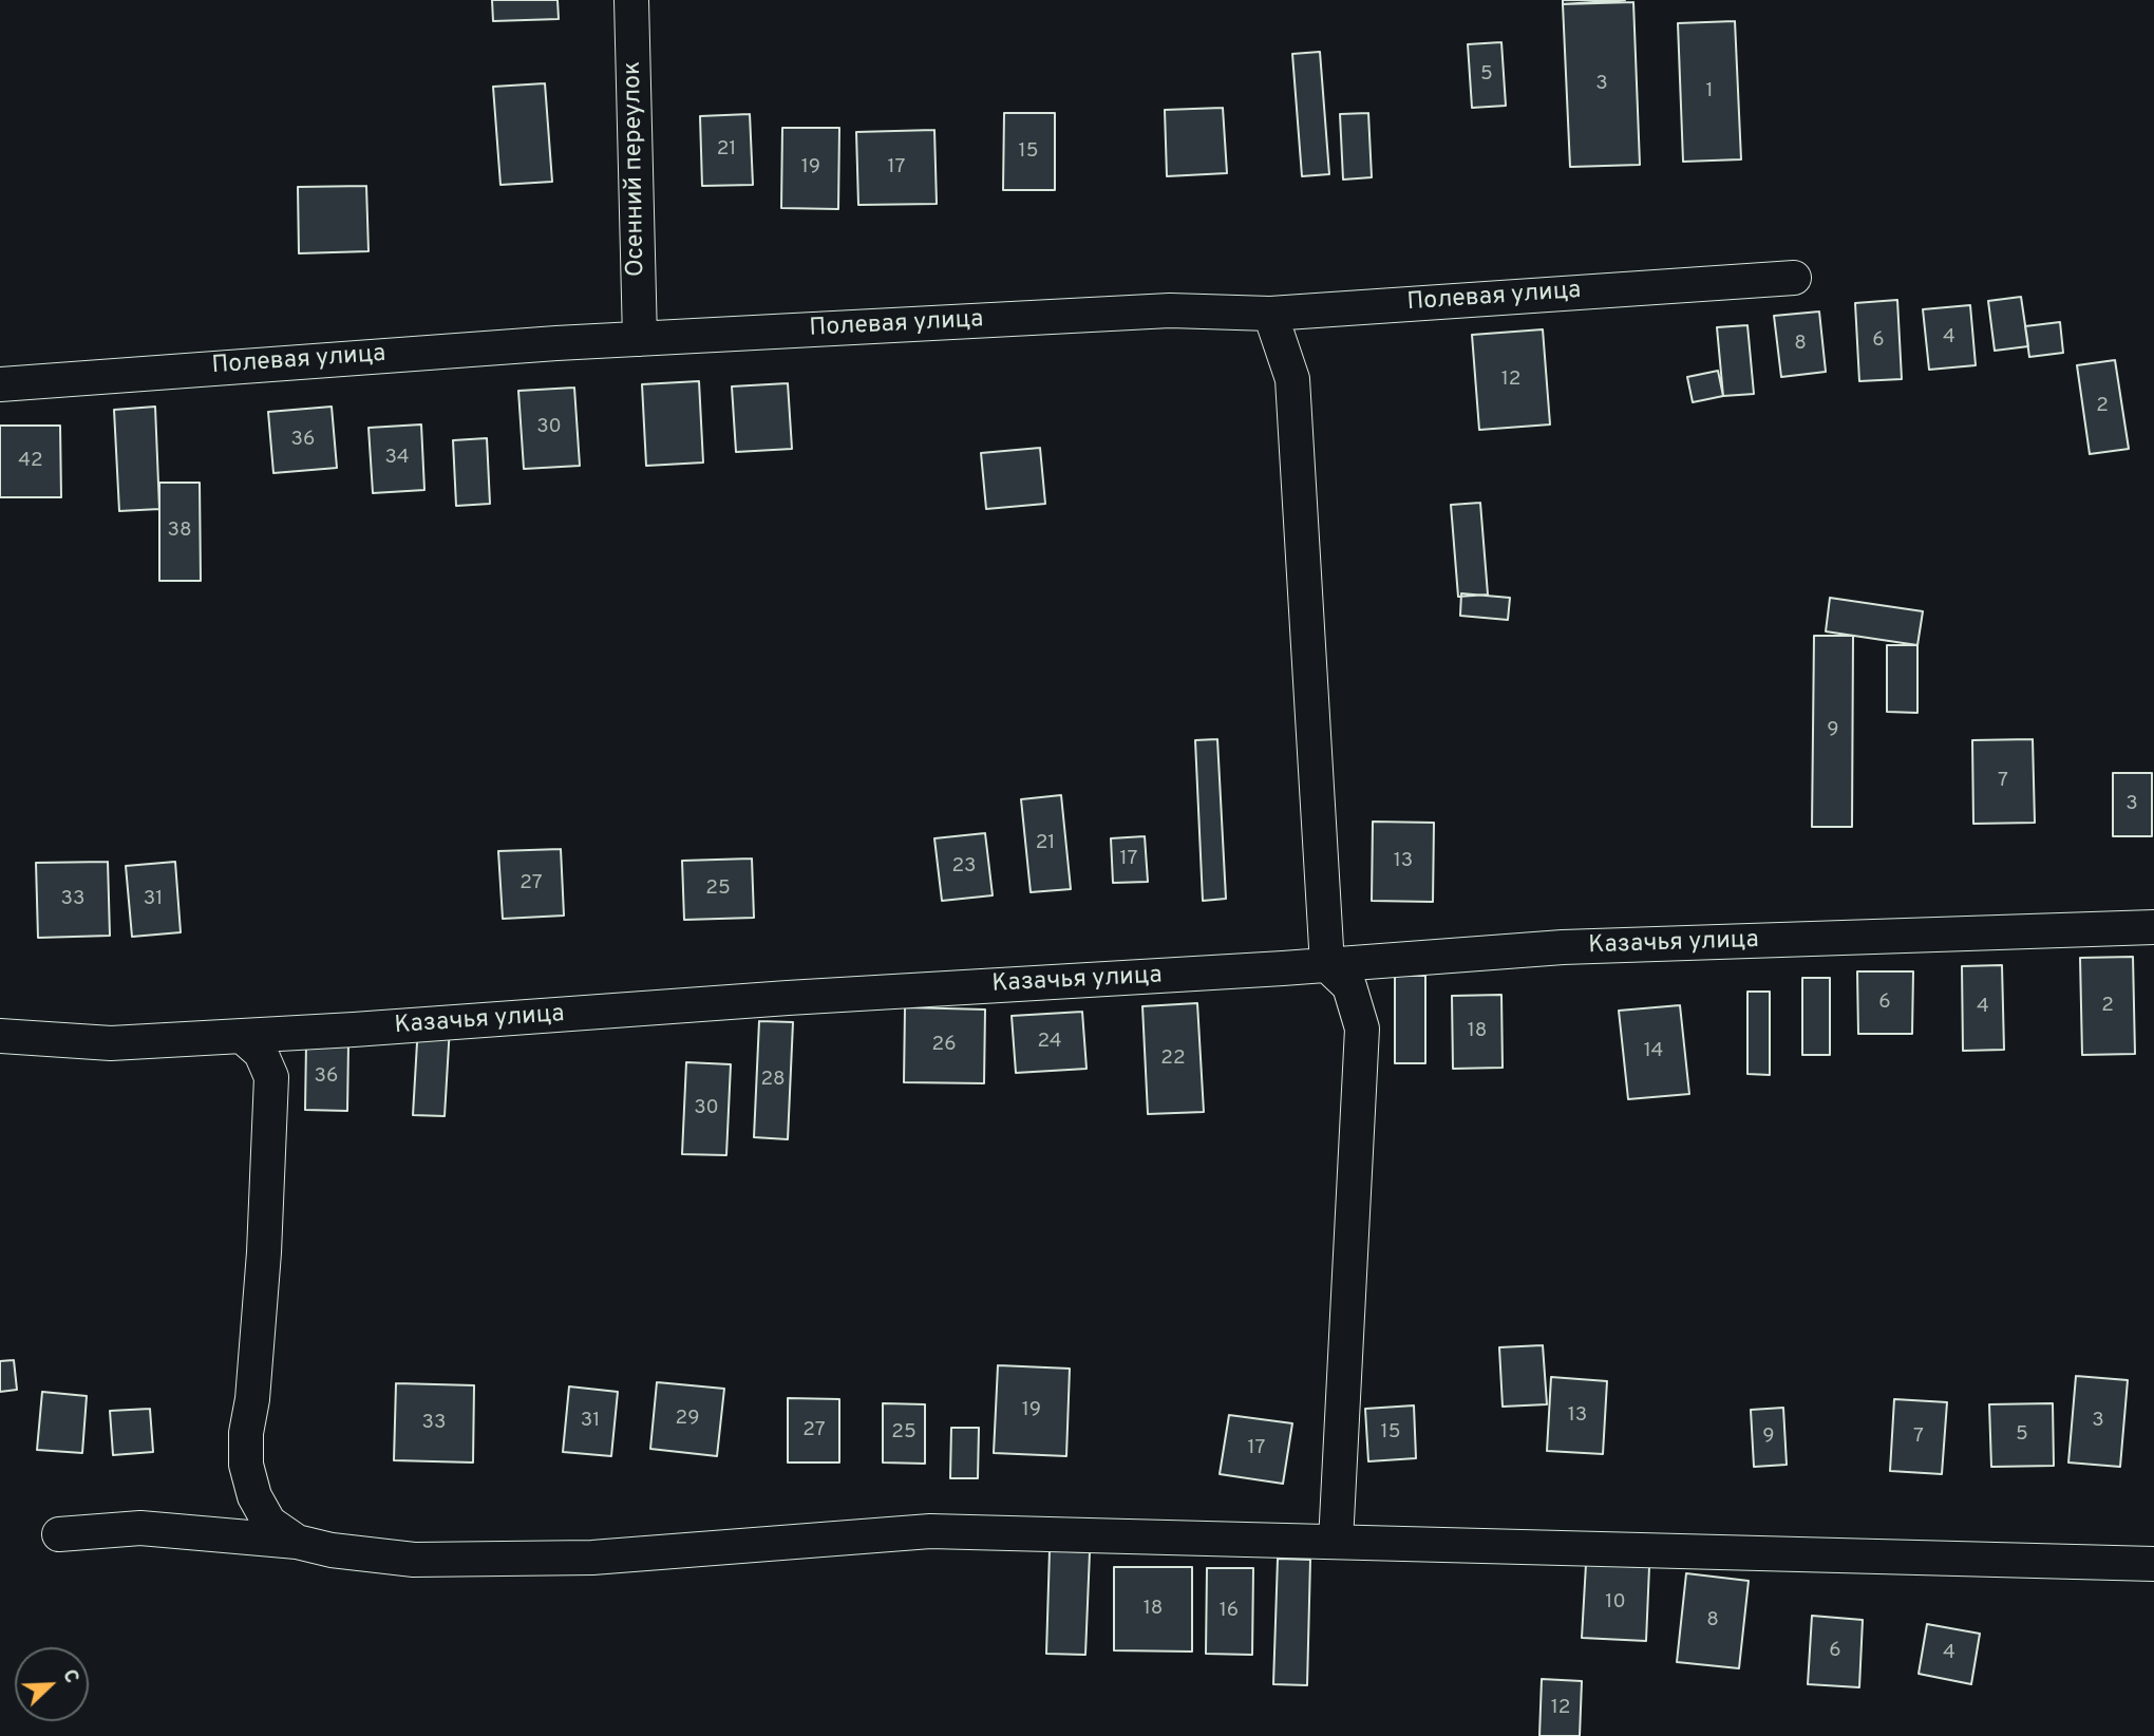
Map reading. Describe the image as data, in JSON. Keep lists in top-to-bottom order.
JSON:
{
  "streets": {
    "street": ["Осенний переулок", "Полевая улица", "Казачья улица"]
  },
  "crossings": [
    ["Осенний переулок", "Полевая улица"]
  ],
  "house_numbers": [
    "5",
    "3",
    "1",
    "21",
    "15",
    "19",
    "17",
    "4",
    "6",
    "8",
    "12",
    "2",
    "30",
    "36",
    "34",
    "42",
    "38",
    "9",
    "7",
    "3",
    "21",
    "17",
    "13",
    "23",
    "27",
    "25",
    "33",
    "31",
    "6",
    "2",
    "4",
    "18",
    "24",
    "26",
    "14",
    "22",
    "36",
    "28",
    "30",
    "19",
    "13",
    "29",
    "31",
    "3",
    "33",
    "27",
    "25",
    "15",
    "5",
    "9",
    "7",
    "17",
    "10",
    "18",
    "16",
    "8",
    "6",
    "4",
    "12"
  ],
  "north": "top right"
}
